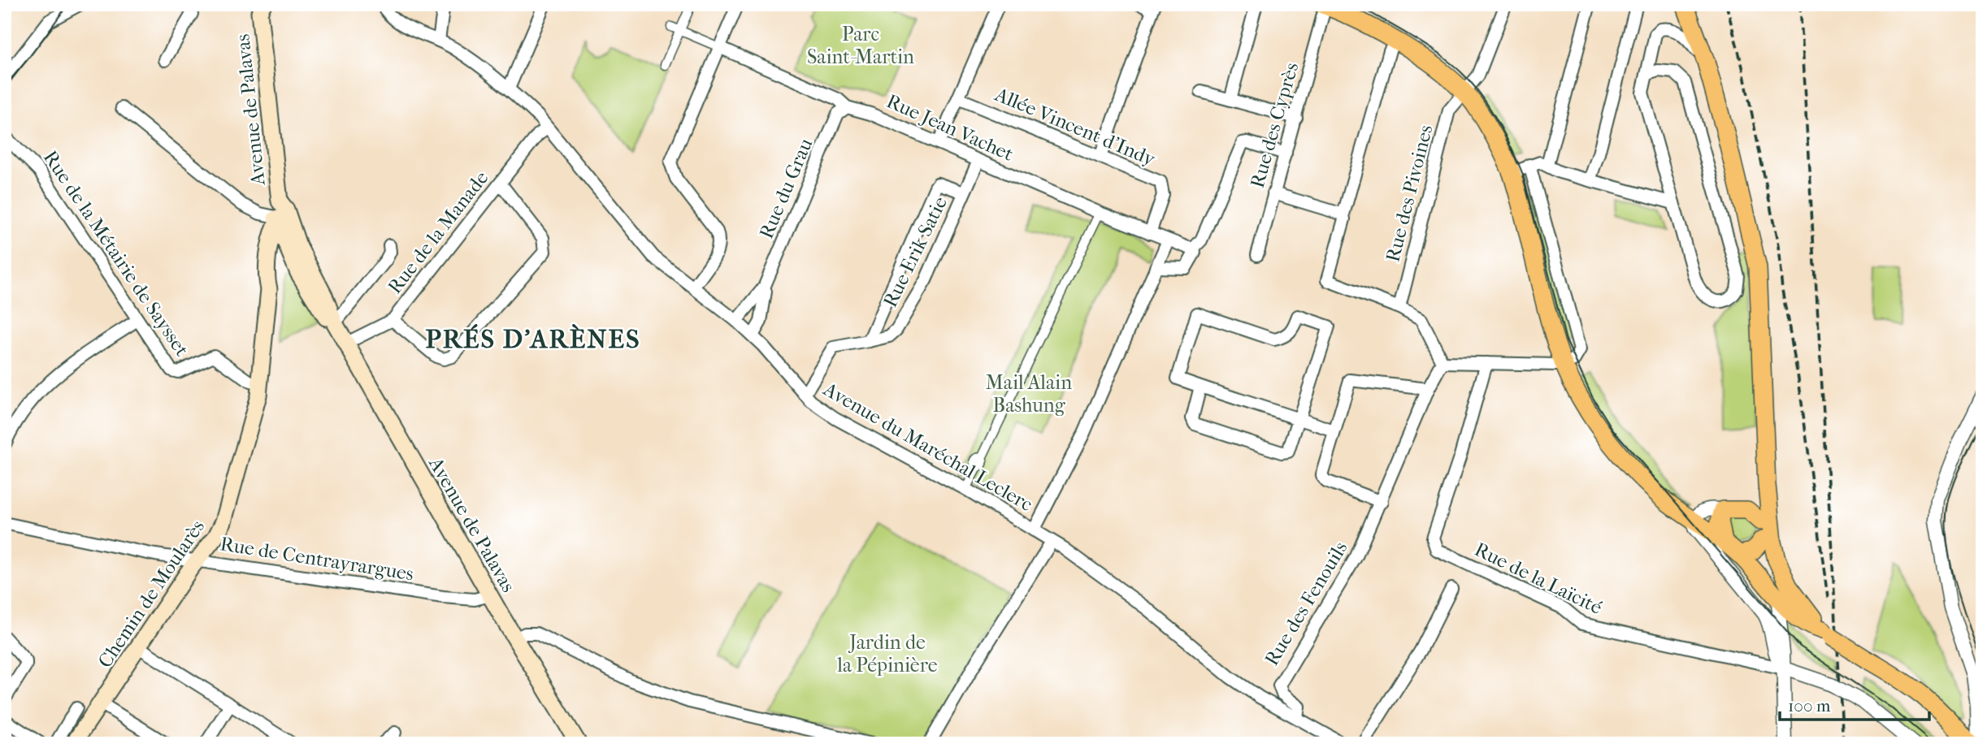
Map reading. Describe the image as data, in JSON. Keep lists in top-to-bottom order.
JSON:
{
  "streets": {
    "main road": ["Avenue de Palavas", "Chemin de Moularès"],
    "street": [
      "Rue des Cyprès",
      "Allée Vincent d'Indy",
      "Rue Jean Vachet",
      "Rue du Grau",
      "Rue des Pivoines",
      "Rue de la Manade",
      "Rue Erik Satie",
      "Rue de la Métairie de Saysset",
      "Avenue du Maréchal Leclerc",
      "Rue de Centrayrargues",
      "Rue de la Laïcité",
      "Rue des Fenouils"
    ]
  },
  "crossings": [
    ["Avenue de Palavas", "Rue de la Manade"],
    ["Avenue de Palavas", "Rue de Centrayrargues"],
    ["Avenue de Palavas", "Chemin de Moularès"],
    ["Allée Vincent d'Indy", "Rue Jean Vachet"],
    ["Rue Jean Vachet", "Rue du Grau"],
    ["Rue Jean Vachet", "Rue Erik Satie"],
    ["Rue du Grau", "Avenue du Maréchal Leclerc"],
    ["Rue de la Manade", "Avenue du Maréchal Leclerc"],
    ["Rue Erik Satie", "Avenue du Maréchal Leclerc"],
    ["Rue de la Métairie de Saysset", "Chemin de Moularès"],
    ["Avenue du Maréchal Leclerc", "Rue des Fenouils"],
    ["Rue de Centrayrargues", "Chemin de Moularès"]
  ],
  "districts": ["PRÉS D'ARÈNES"],
  "parks": ["Parc Saint-Martin", "Mail Alain Bashung", "Jardin de la Pépinière"],
  "scale_bar": "100 m"
}
